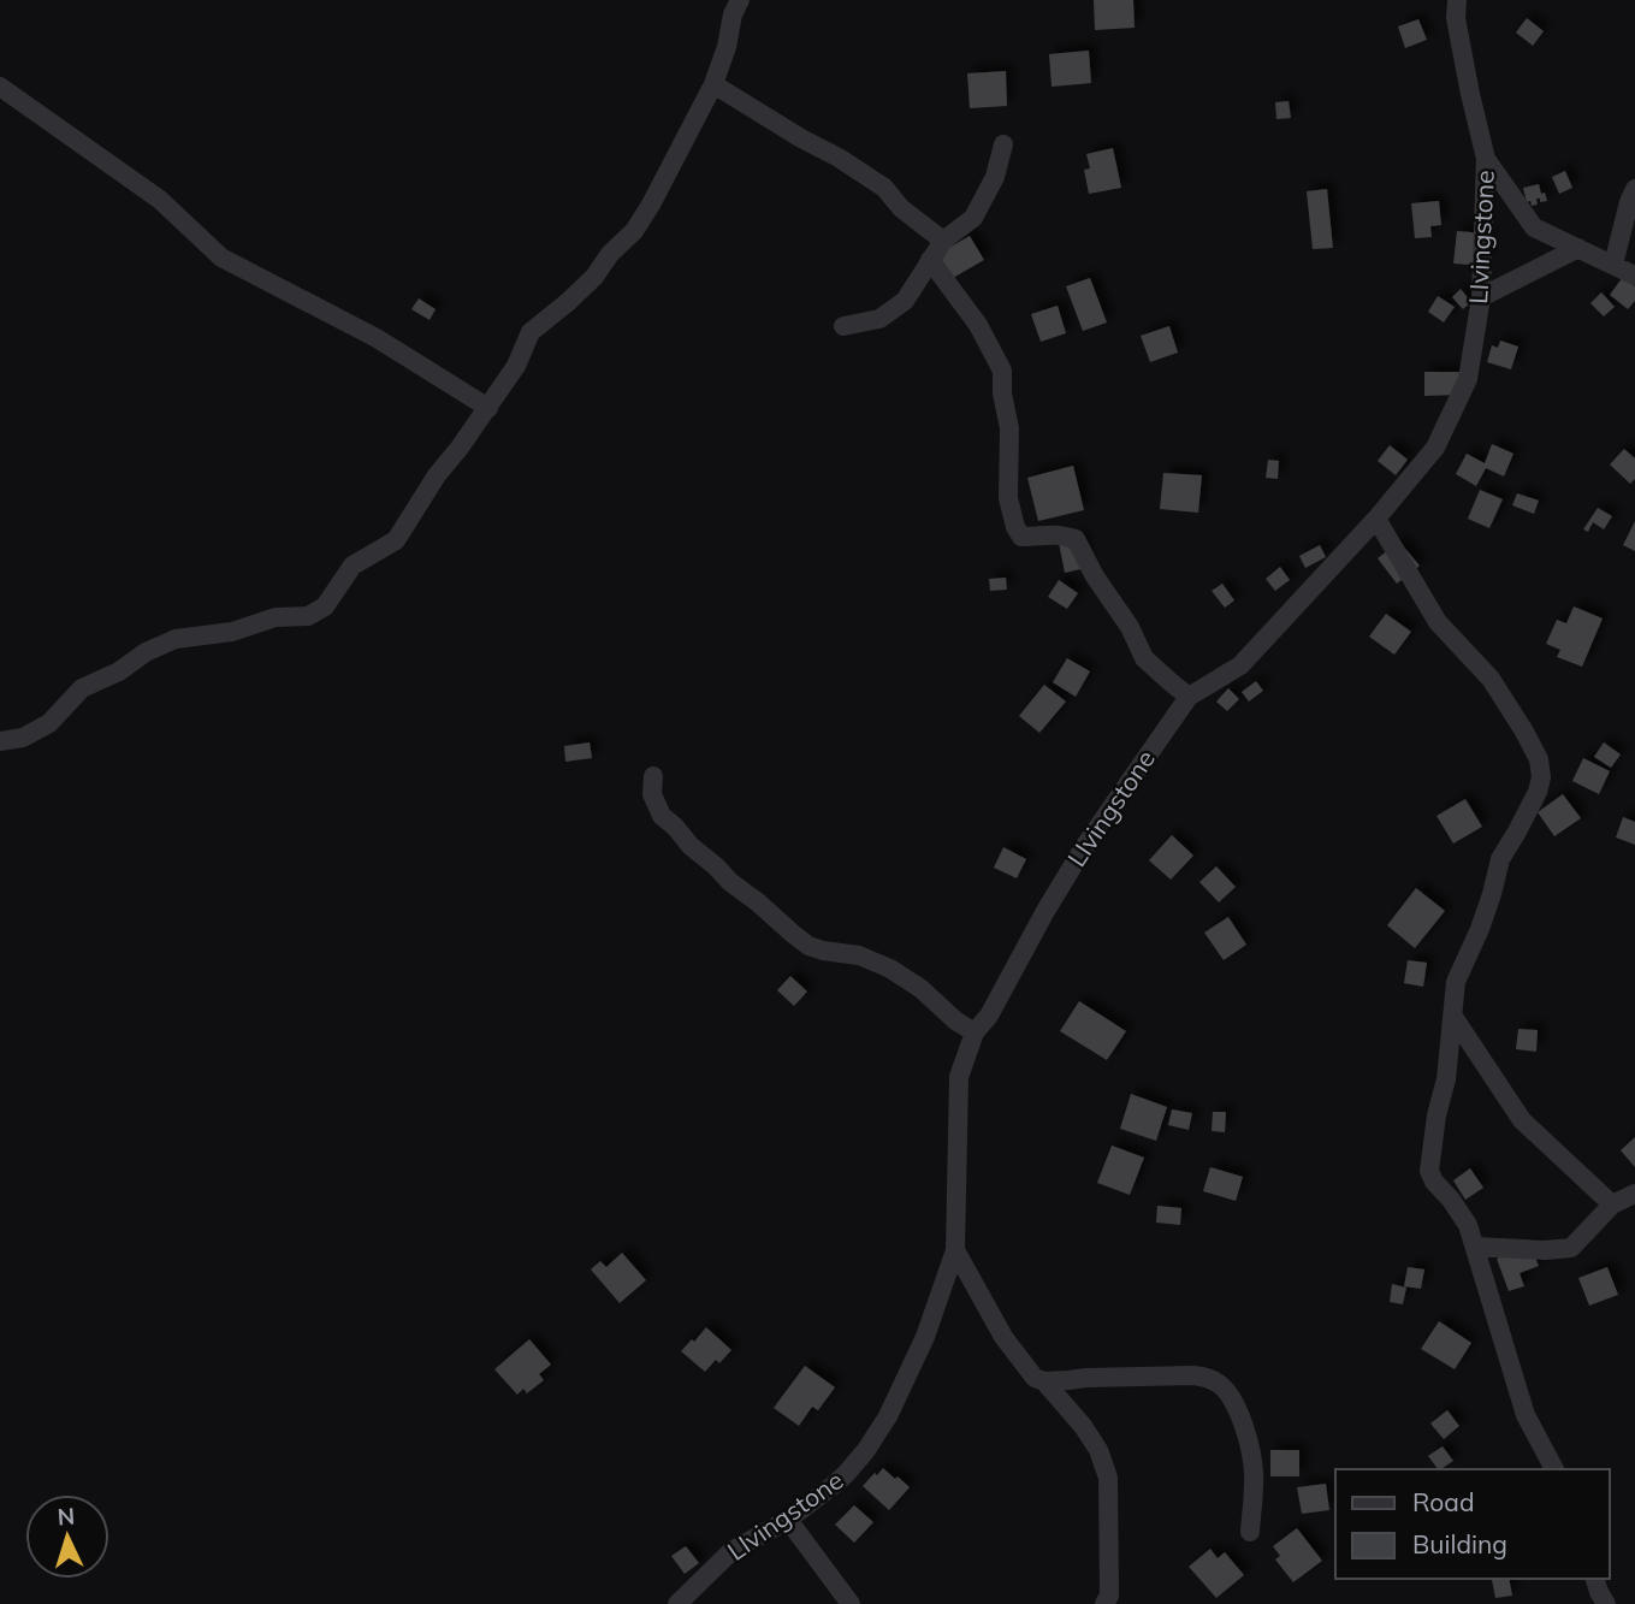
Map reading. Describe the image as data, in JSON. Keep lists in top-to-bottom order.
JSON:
{
  "streets": {
    "street": ["LIvingstone"]
  },
  "legend": ["Road", "Building"],
  "north": "top"
}
